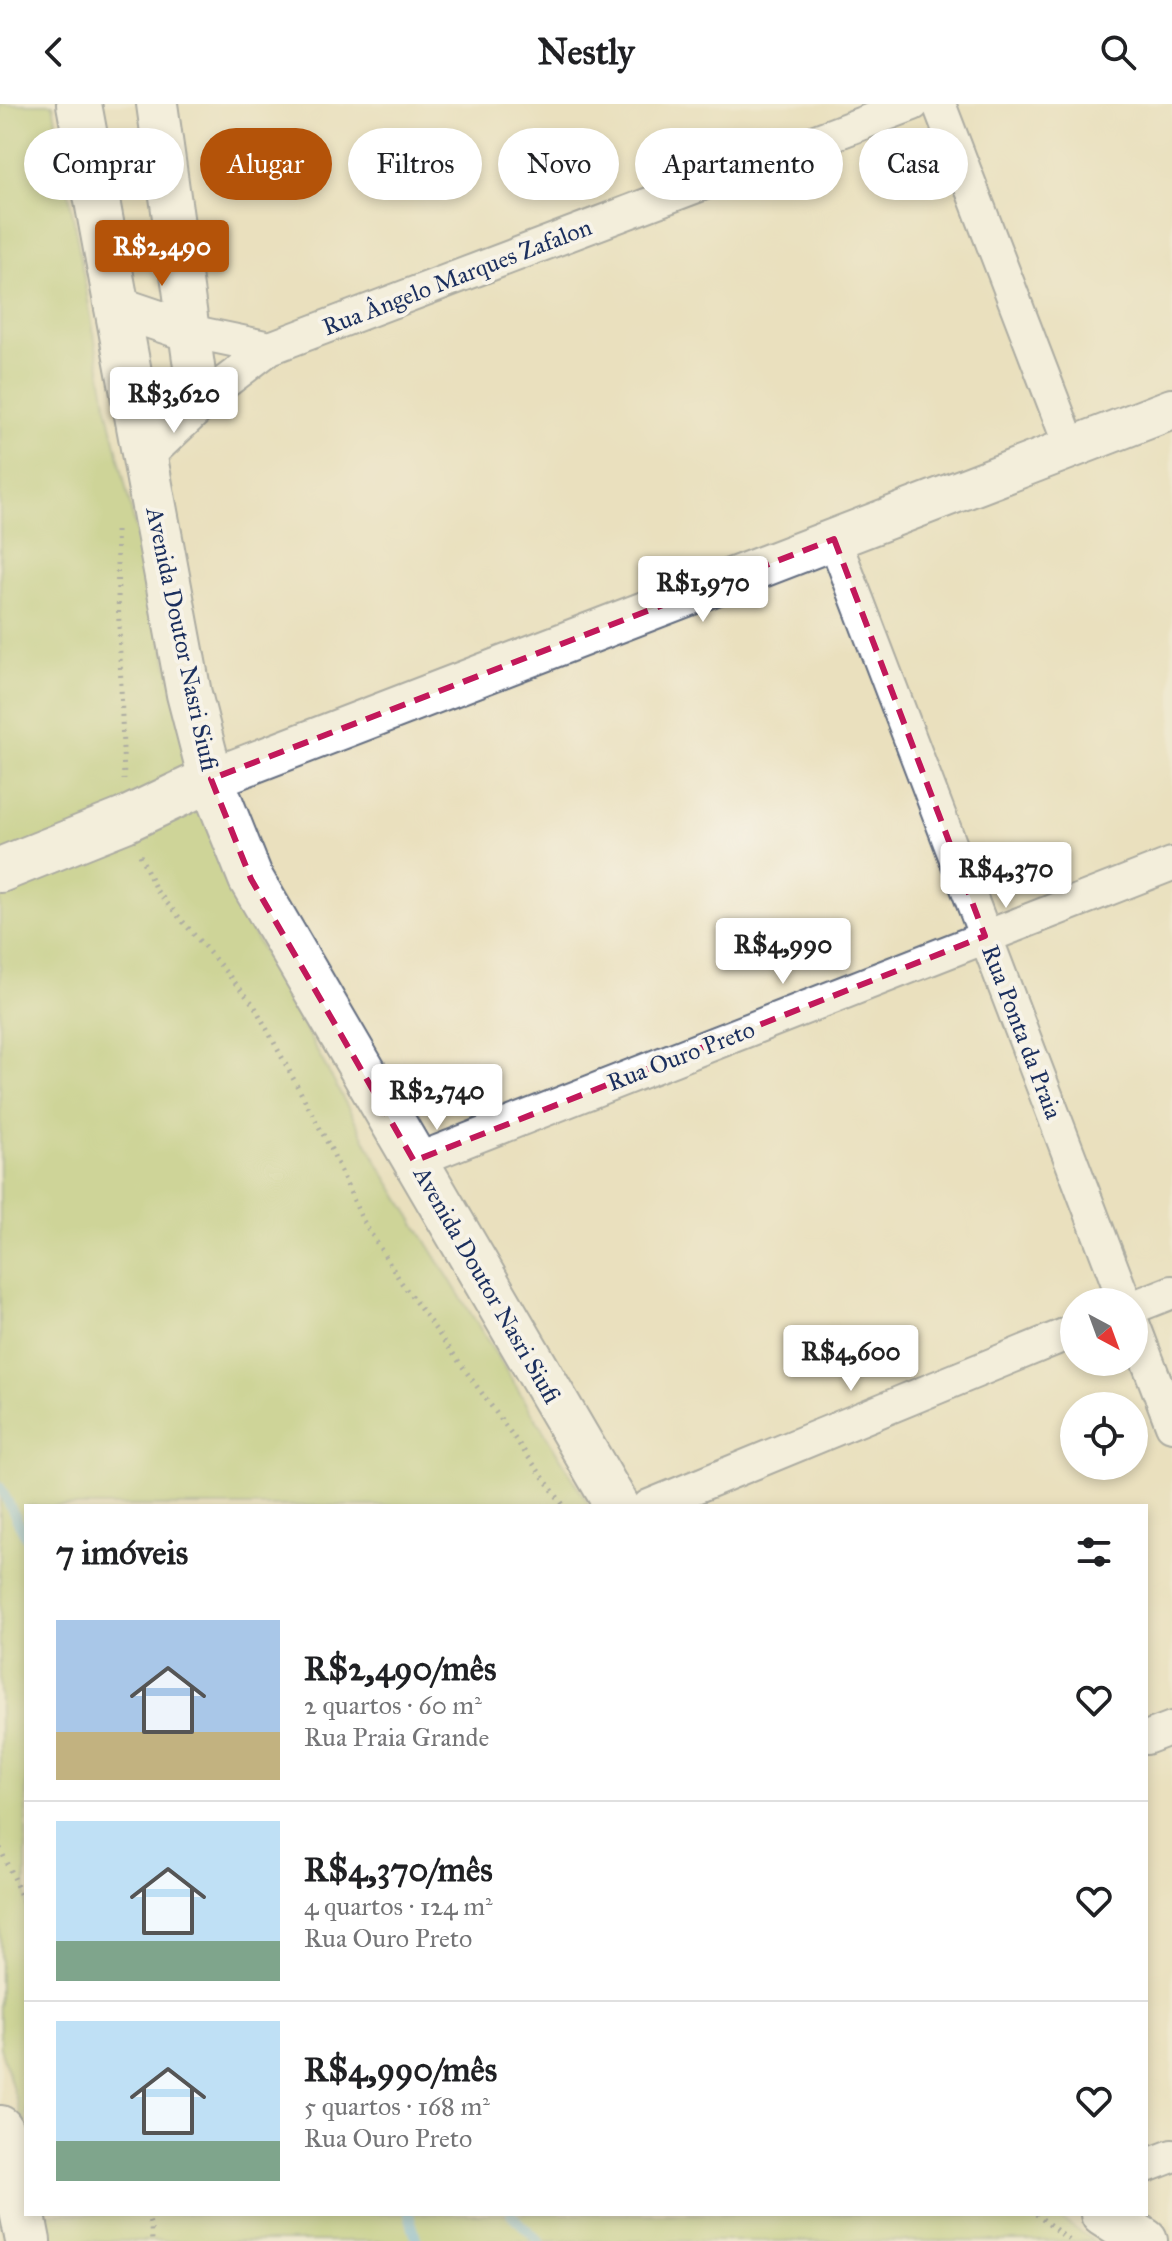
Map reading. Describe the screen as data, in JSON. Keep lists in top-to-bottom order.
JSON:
{
  "streets": {
    "main road": ["Avenida Doutor Nasri Siufi"],
    "street": ["Rua Ângelo Marques Zafalon", "Rua Ponta da Praia", "Rua Ouro Preto"]
  },
  "crossings": [
    ["Rua Ângelo Marques Zafalon", "Avenida Doutor Nasri Siufi"],
    ["Avenida Doutor Nasri Siufi", "Rua Ouro Preto"],
    ["Rua Ponta da Praia", "Rua Ouro Preto"]
  ],
  "north": "bottom right",
  "page": {
    "header": "Nestly",
    "chip": [
      "Comprar",
      "Alugar",
      "Filtros",
      "Novo",
      "Apartamento",
      "Casa"
    ],
    "price": [
      "R$2,490",
      "R$3,620",
      "R$1,970",
      "R$4,370",
      "R$4,990",
      "R$2,740",
      "R$4,600"
    ],
    "heading": "7 imóveis",
    "list": [
      {
        "name": "R$2,490/mês",
        "note": "2 quartos · 60 m² · Rua Praia Grande"
      },
      {
        "name": "R$4,370/mês",
        "note": "4 quartos · 124 m² · Rua Ouro Preto"
      },
      {
        "name": "R$4,990/mês",
        "note": "5 quartos · 168 m² · Rua Ouro Preto"
      }
    ]
  }
}
